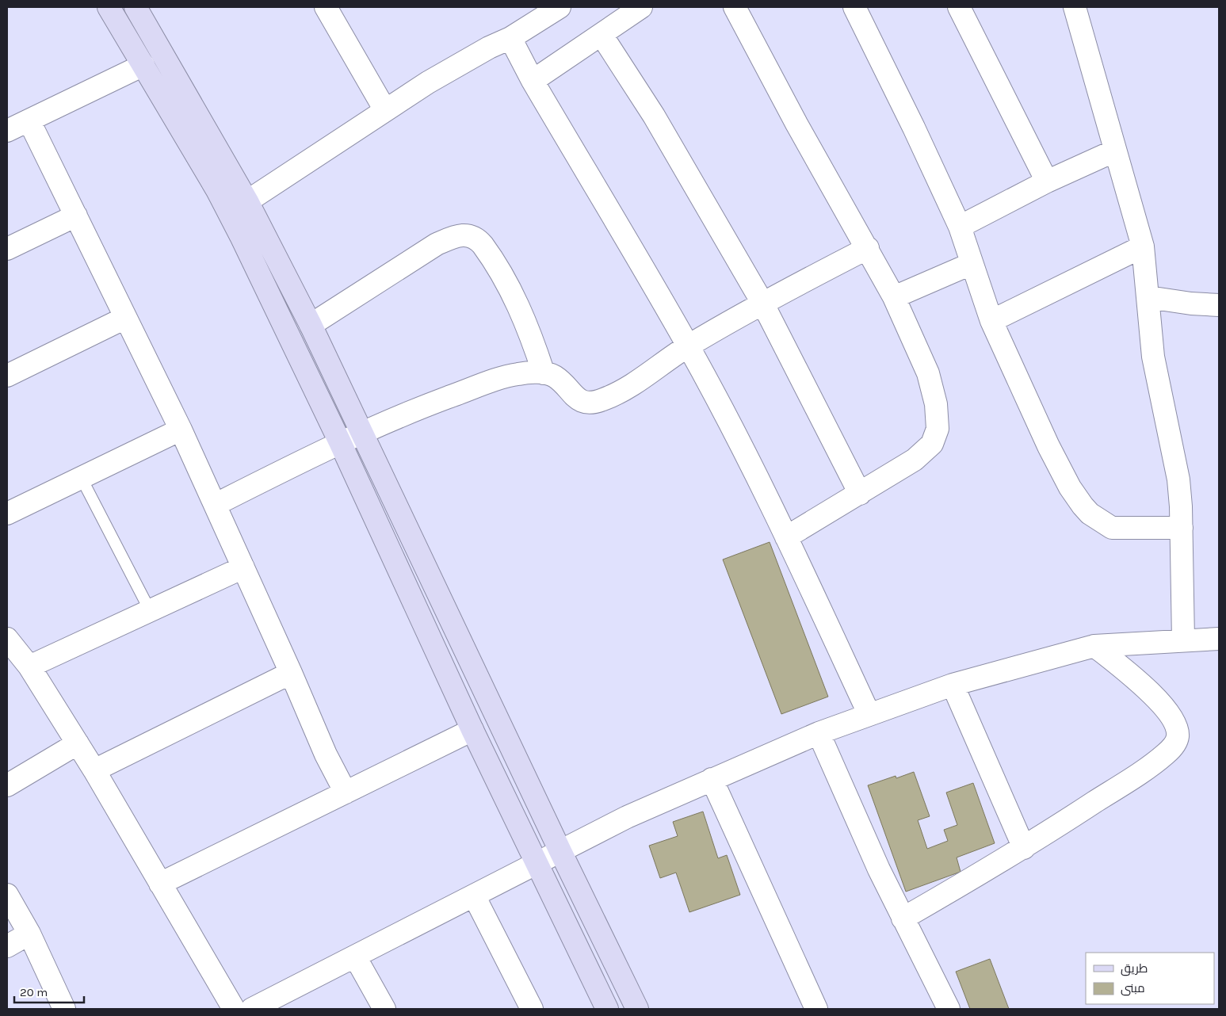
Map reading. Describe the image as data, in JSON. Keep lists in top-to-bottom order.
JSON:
{
  "legend": ["طريق", "مبنى"],
  "scale_bar": "20 m"
}
